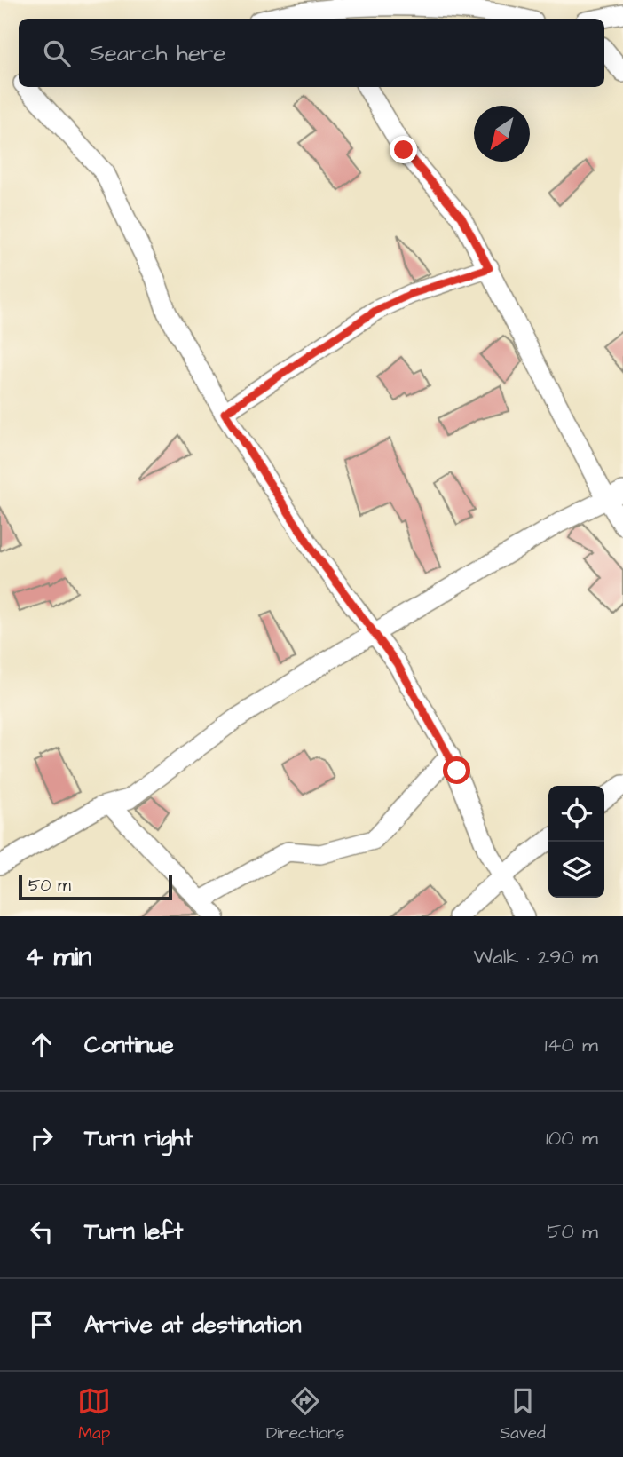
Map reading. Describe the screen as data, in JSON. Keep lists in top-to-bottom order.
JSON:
{
  "scale_bar": "50 m",
  "north": "bottom left",
  "page": {
    "search": "Search here",
    "scale": "50 m",
    "heading": ["4 min", "Walk · 290 m"],
    "list": [
      ["Continue", "140 m"],
      ["Turn right", "100 m"],
      ["Turn left", "50 m"],
      "Arrive at destination"
    ],
    "nav": ["Map", "Directions", "Saved"]
  }
}
